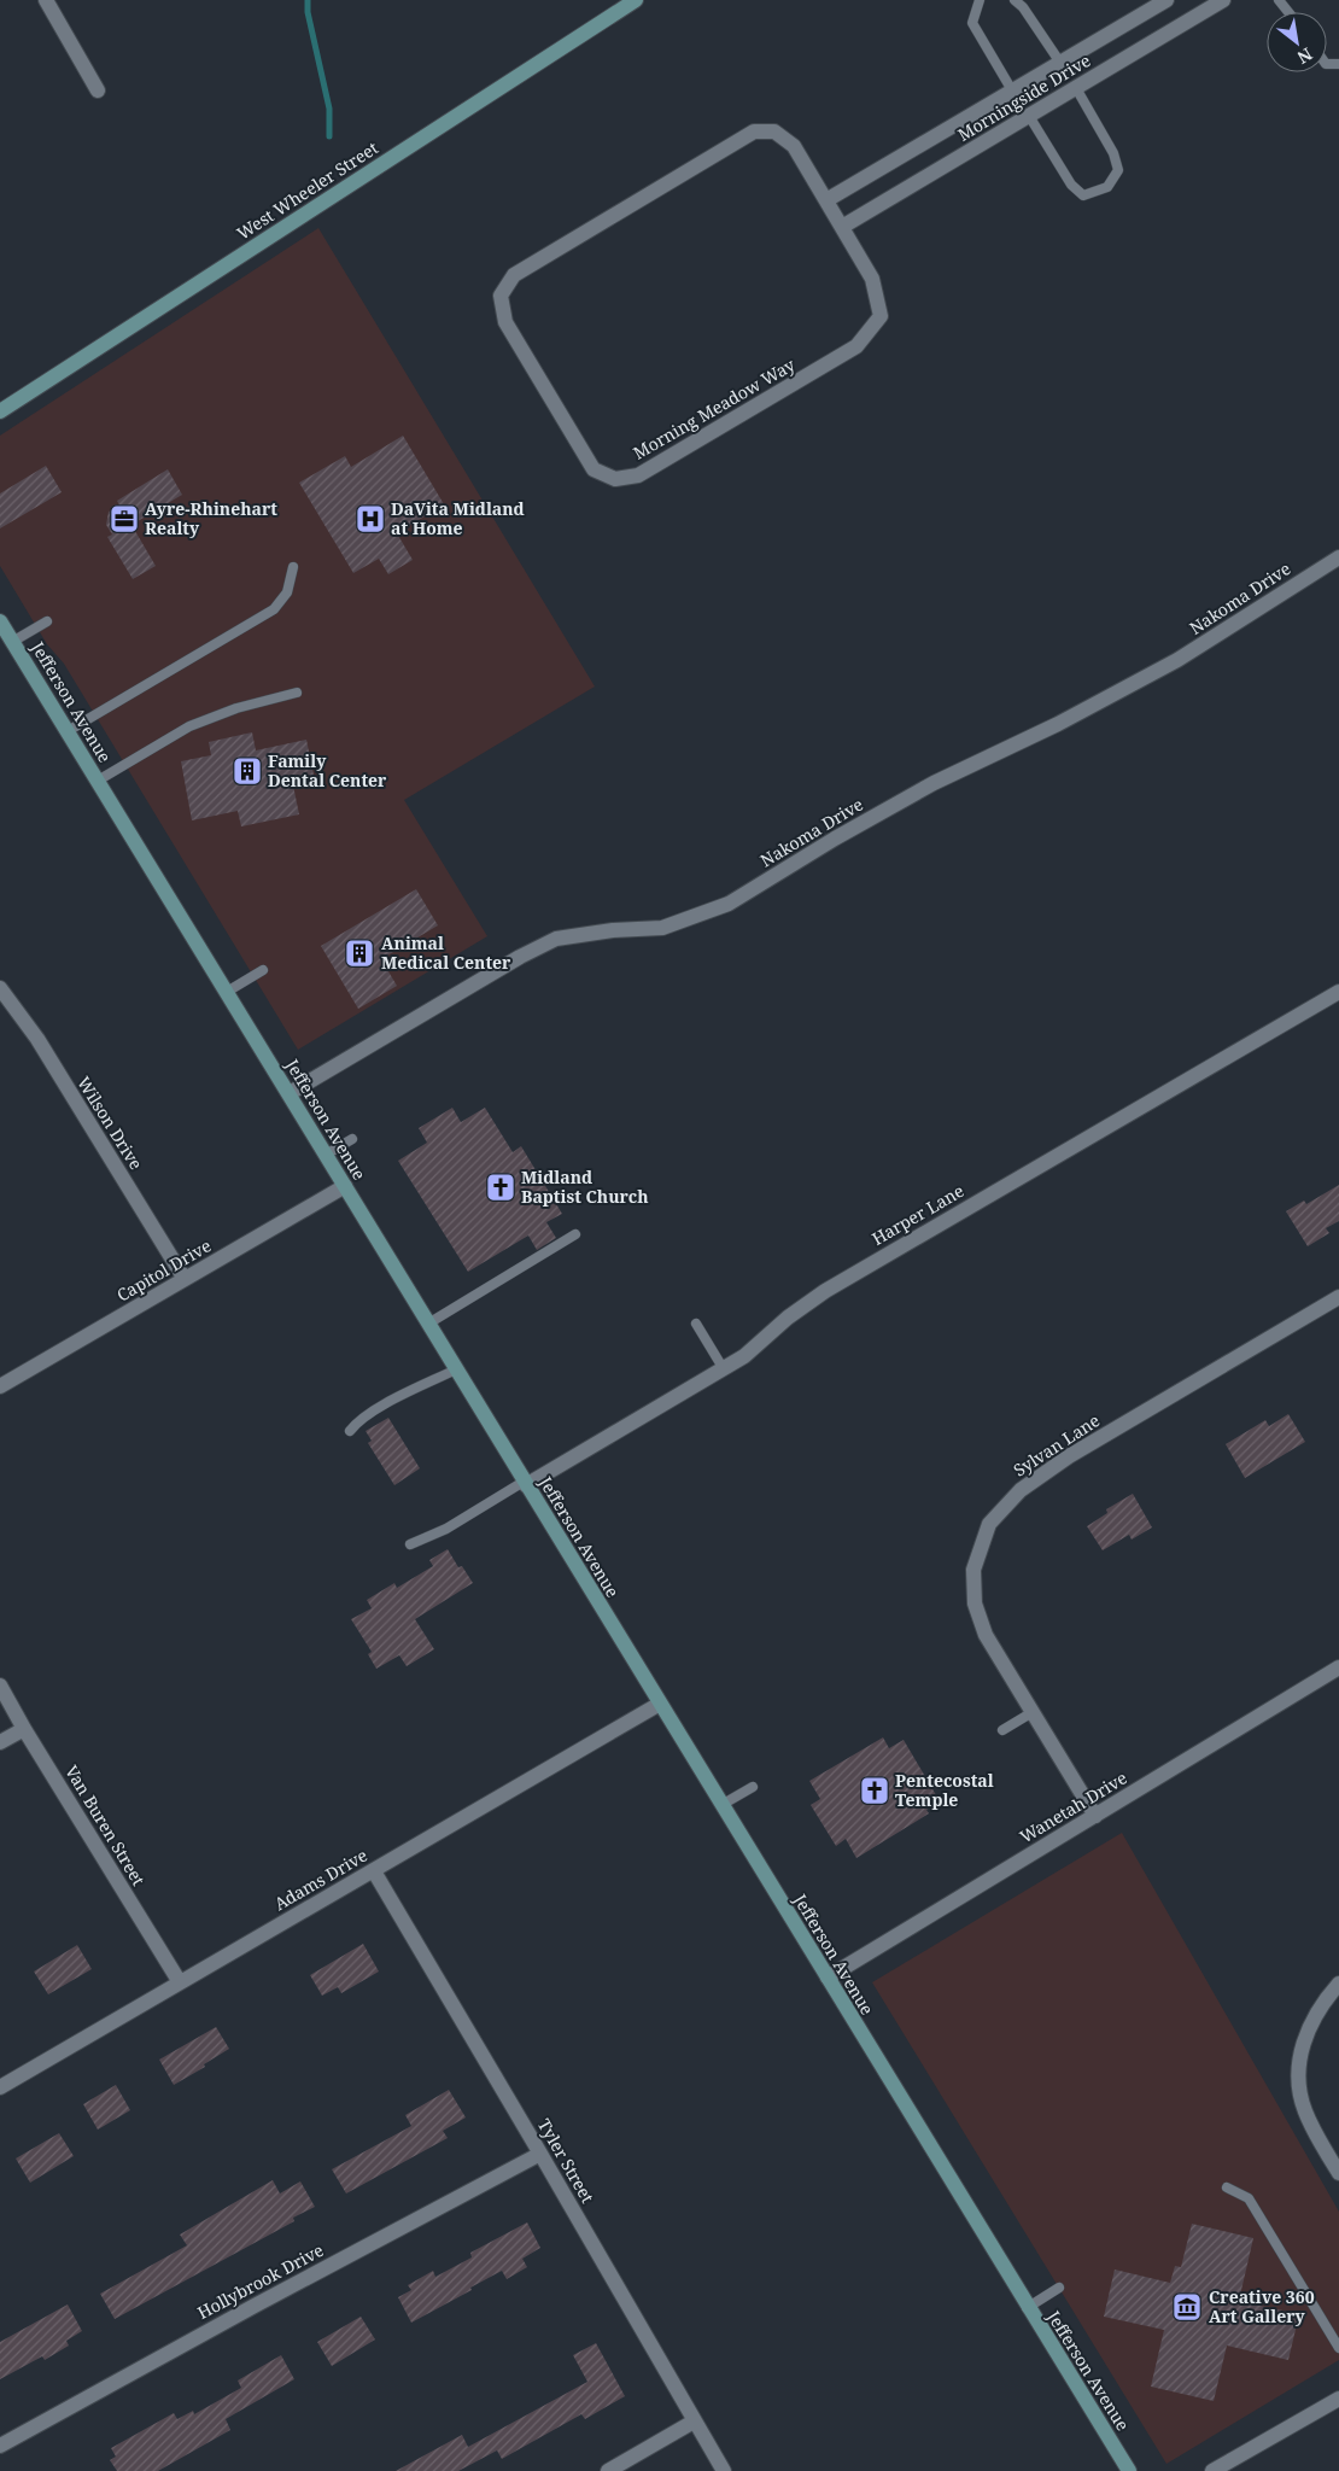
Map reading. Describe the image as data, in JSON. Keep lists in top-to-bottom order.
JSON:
{
  "streets": {
    "street": [
      "Morningside Drive",
      "West Wheeler Street",
      "Morning Meadow Way",
      "Nakoma Drive",
      "Jefferson Avenue",
      "Wilson Drive",
      "Harper Lane",
      "Capitol Drive",
      "Sylvan Lane",
      "Wanetah Drive",
      "Van Buren Street",
      "Adams Drive",
      "Tyler Street",
      "Hollybrook Drive"
    ]
  },
  "crossings": [
    ["Morningside Drive", "Morning Meadow Way"],
    ["Nakoma Drive", "Jefferson Avenue"],
    ["Jefferson Avenue", "Harper Lane"],
    ["Jefferson Avenue", "Capitol Drive"],
    ["Jefferson Avenue", "Wanetah Drive"],
    ["Jefferson Avenue", "Adams Drive"],
    ["Wilson Drive", "Capitol Drive"],
    ["Sylvan Lane", "Wanetah Drive"],
    ["Van Buren Street", "Adams Drive"],
    ["Adams Drive", "Tyler Street"],
    ["Tyler Street", "Hollybrook Drive"]
  ],
  "places": {
    "office": ["Ayre-Rhinehart Realty"],
    "hospital": ["DaVita Midland at Home"],
    "building": ["Family Dental Center", "Animal Medical Center"],
    "church": ["Midland Baptist Church", "Pentecostal Temple"],
    "museum": ["Creative 360 Art Gallery"]
  },
  "north": "bottom right"
}
